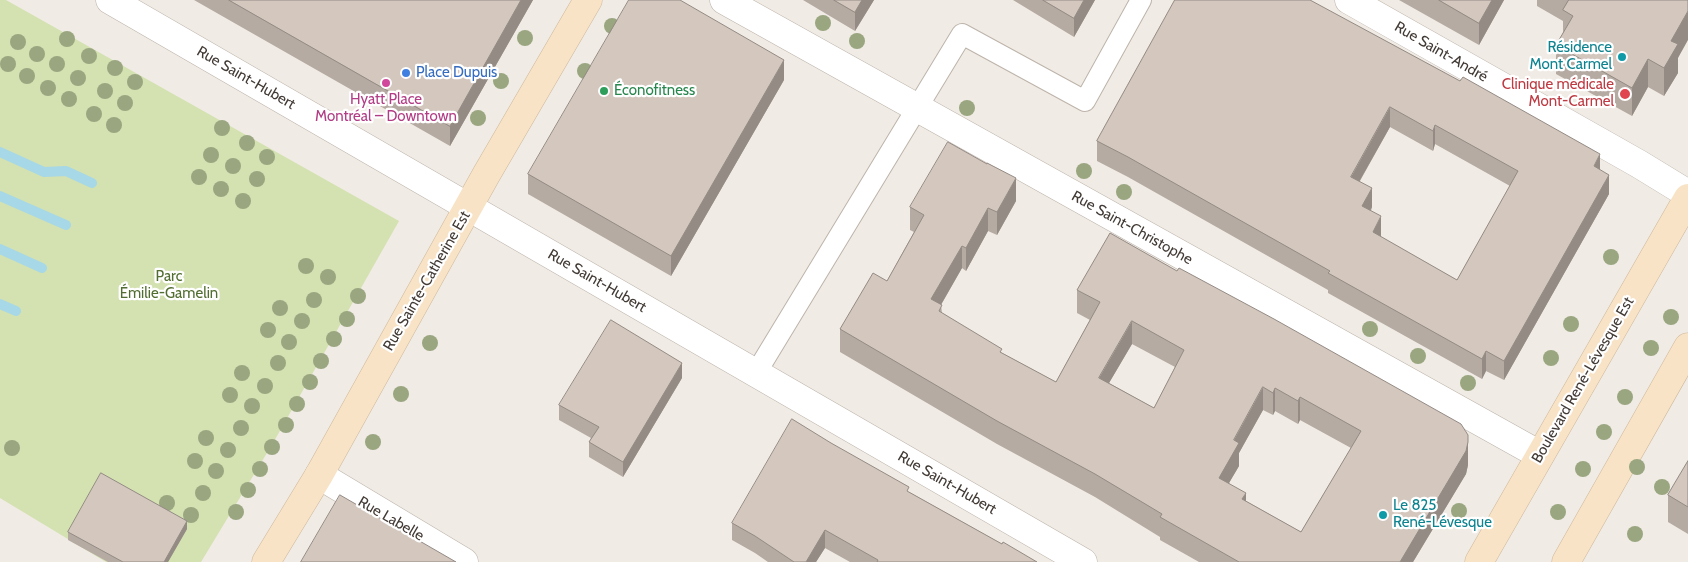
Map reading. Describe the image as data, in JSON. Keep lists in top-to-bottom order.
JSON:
{
  "streets": {
    "main road": ["Rue Sainte-Catherine Est", "Boulevard René-Lévesque Est"],
    "street": [
      "Rue Saint-André",
      "Rue Saint-Hubert",
      "Rue Saint-Christophe",
      "Rue Labelle"
    ]
  },
  "crossings": [
    ["Rue Saint-André", "Boulevard René-Lévesque Est"],
    ["Rue Saint-Hubert", "Rue Sainte-Catherine Est"],
    ["Rue Saint-Christophe", "Boulevard René-Lévesque Est"],
    ["Rue Sainte-Catherine Est", "Rue Labelle"]
  ],
  "parks": ["Parc Émilie-Gamelin"],
  "places": [
    "Résidence Mont Carmel",
    "Place Dupuis",
    "Hyatt Place Montréal – Downtown",
    "Éconofitness",
    "Clinique médicale Mont-Carmel",
    "Le 825 René-Lévesque"
  ]
}
